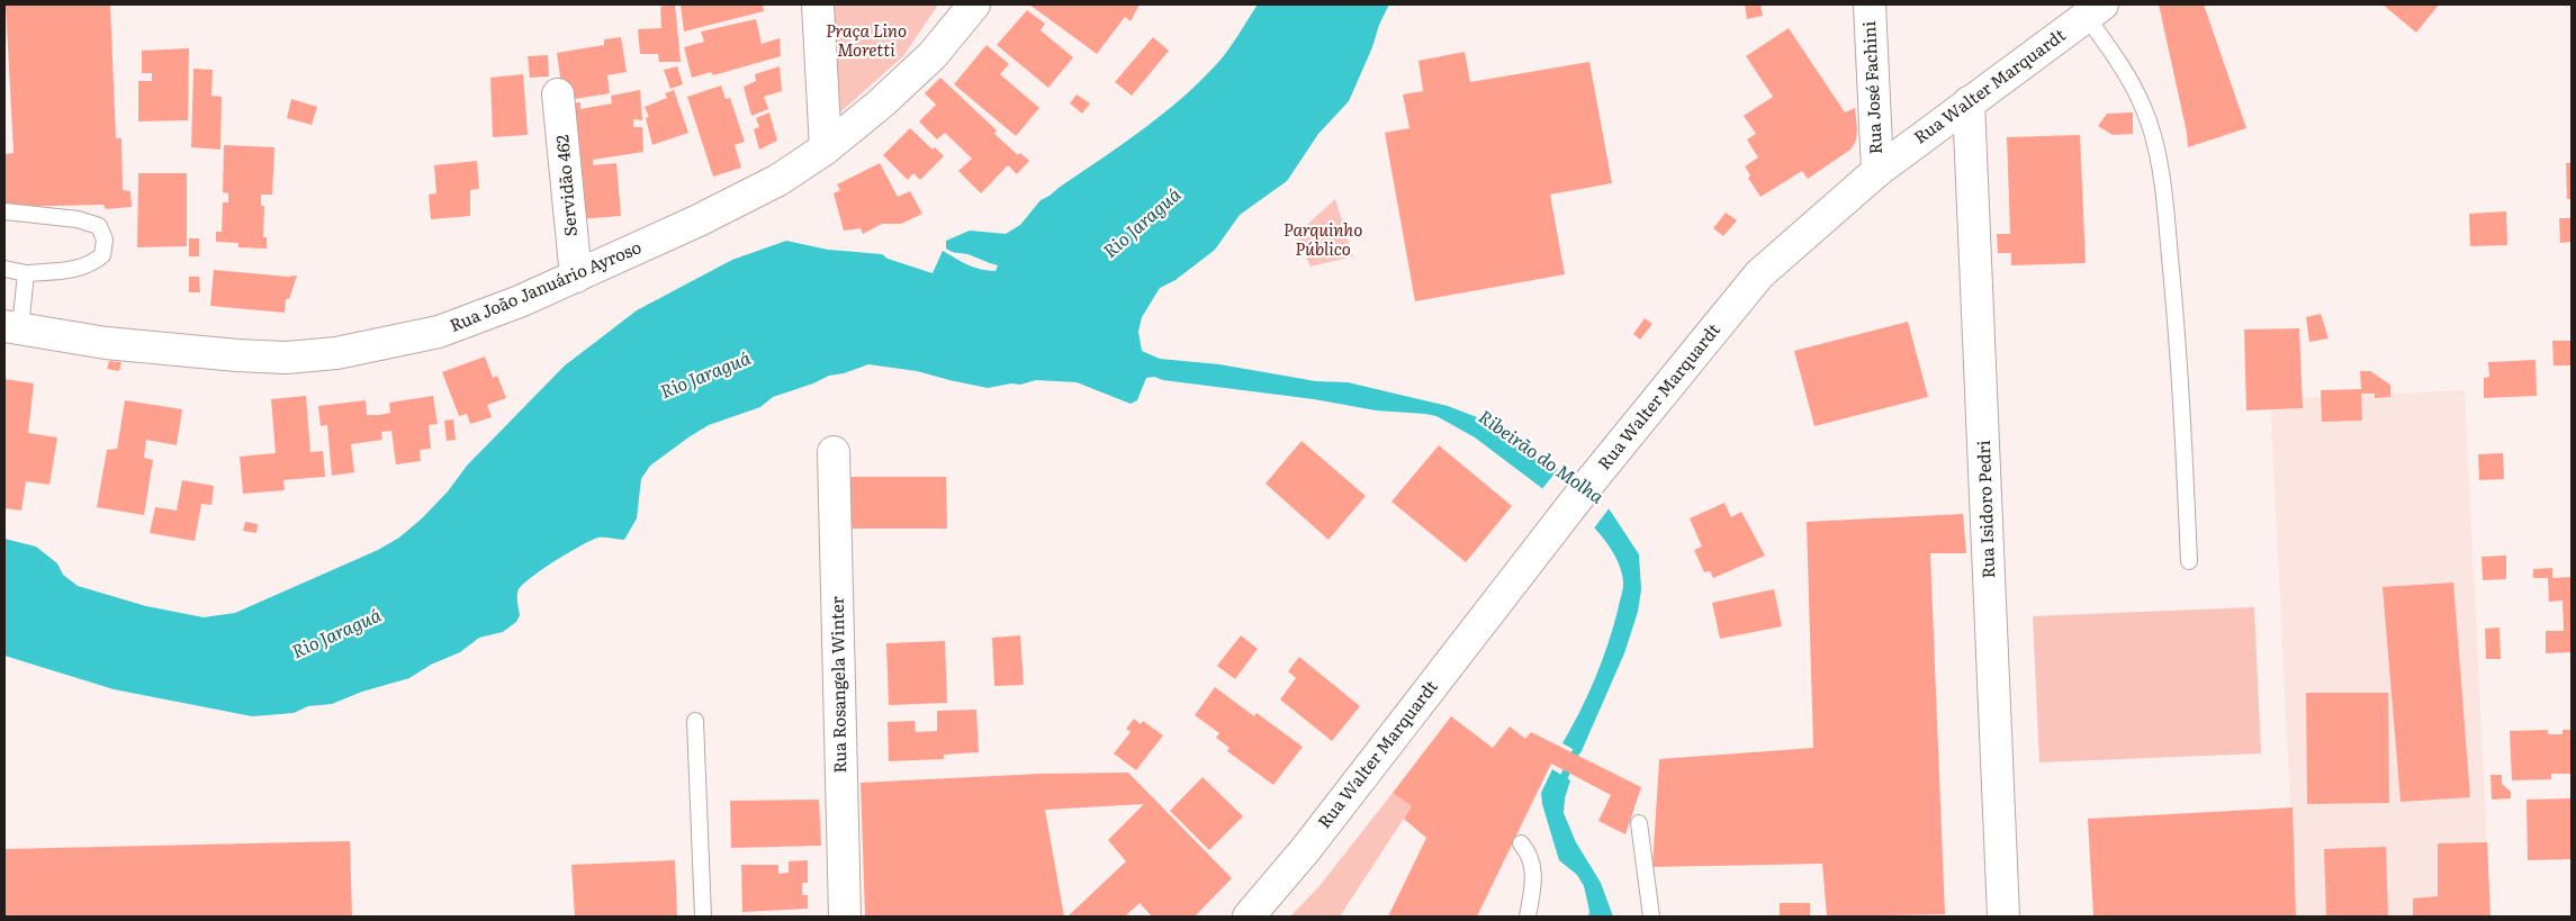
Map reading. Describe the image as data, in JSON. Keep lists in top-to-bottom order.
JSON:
{
  "streets": {
    "main road": [
      "Rua Walter Marquardt",
      "Rua José Fachini",
      "Servidão 462",
      "Rua João Januário Ayroso",
      "Rua Isidoro Pedri",
      "Rua Rosangela Winter"
    ]
  },
  "crossings": [
    ["Rua Walter Marquardt", "Rua José Fachini"],
    ["Rua Walter Marquardt", "Rua Isidoro Pedri"],
    ["Servidão 462", "Rua João Januário Ayroso"]
  ],
  "water": ["Rio Jaraguá", "Ribeirão do Molha"],
  "parks": ["Praça Lino Moretti", "Parquinho Público"]
}
